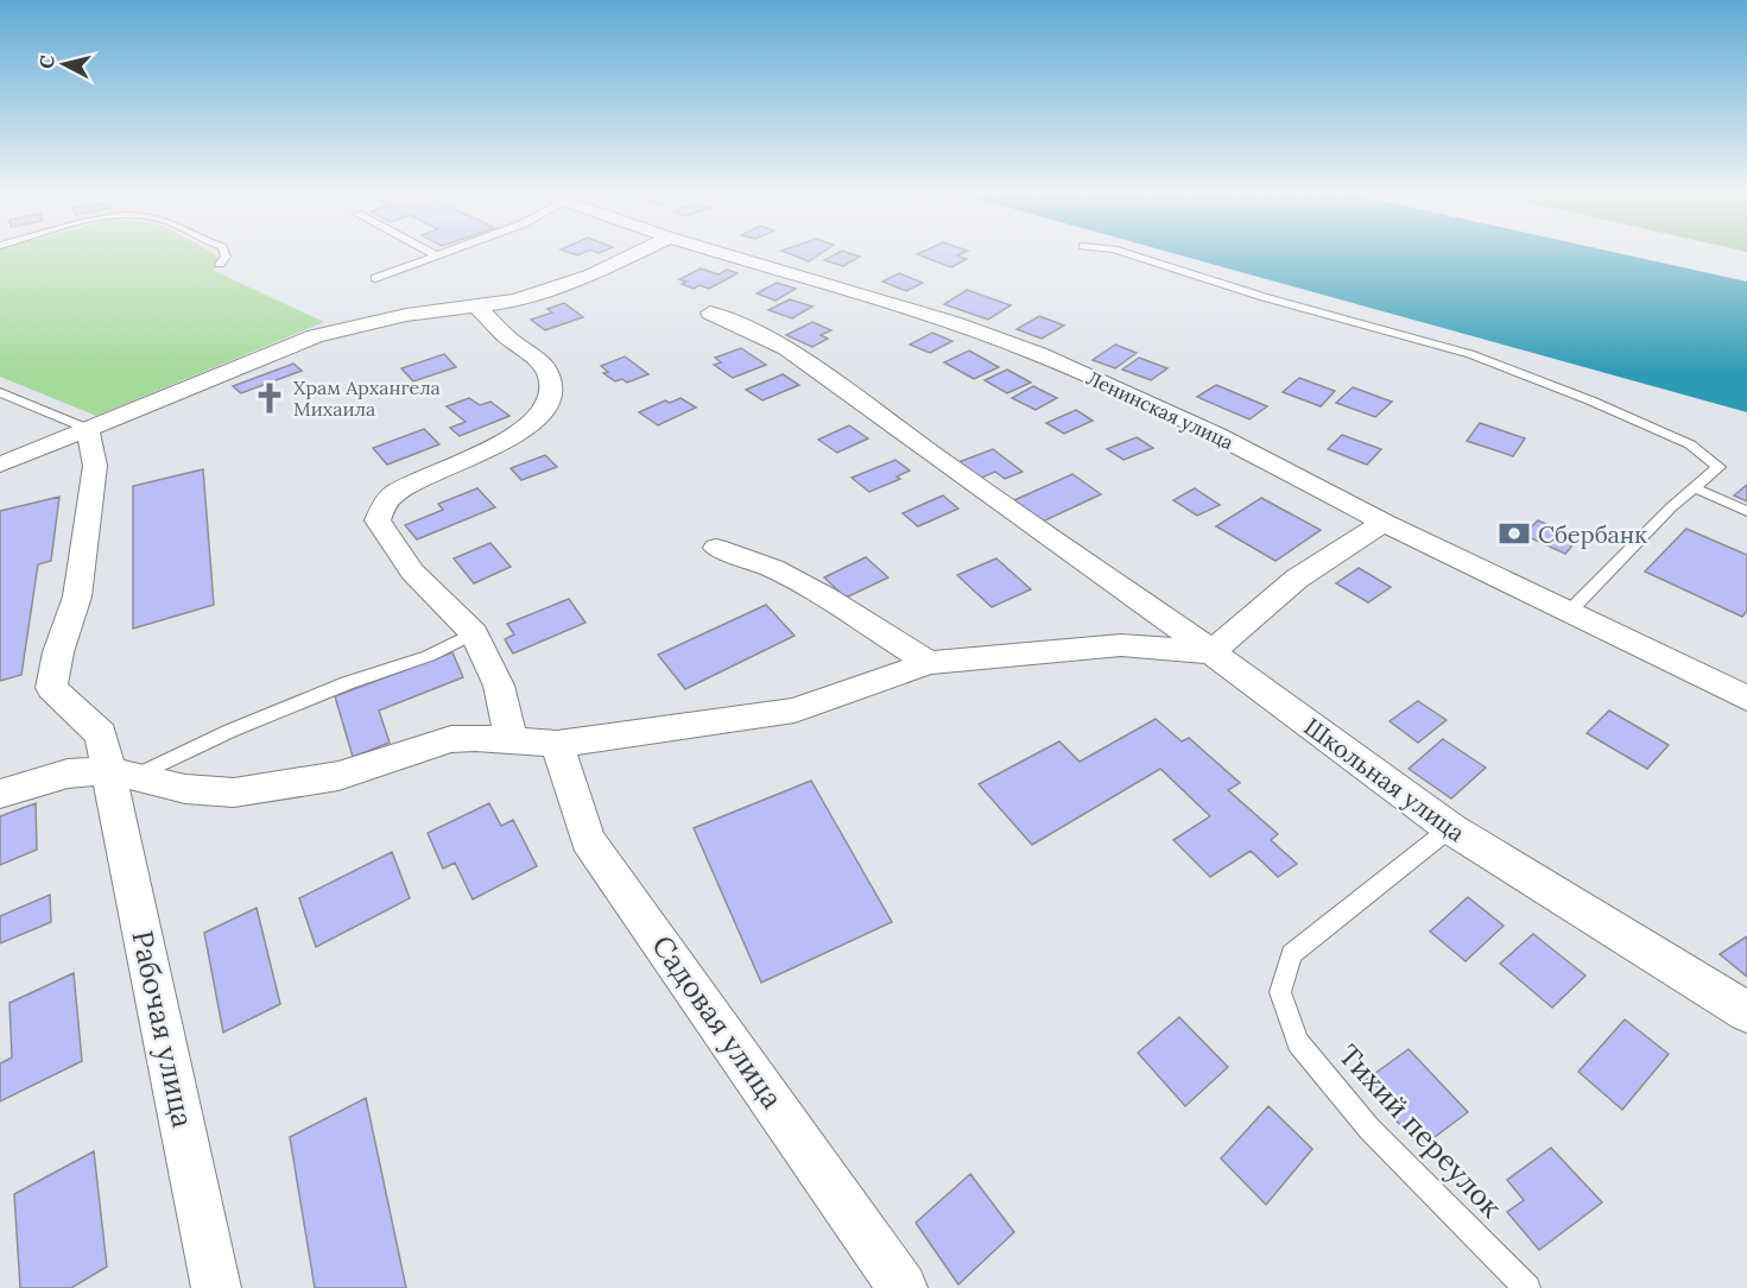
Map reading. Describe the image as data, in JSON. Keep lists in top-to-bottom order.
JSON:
{
  "streets": {
    "street": [
      "Ленинская улица",
      "Школьная улица",
      "Садовая улица",
      "Рабочая улица"
    ],
    "lane": ["Тихий переулок"]
  },
  "crossings": [
    ["Школьная улица", "Тихий переулок"]
  ],
  "places": {
    "church": ["Храм Архангела Михаила"],
    "bank": ["Сбербанк"]
  },
  "north": "left"
}
